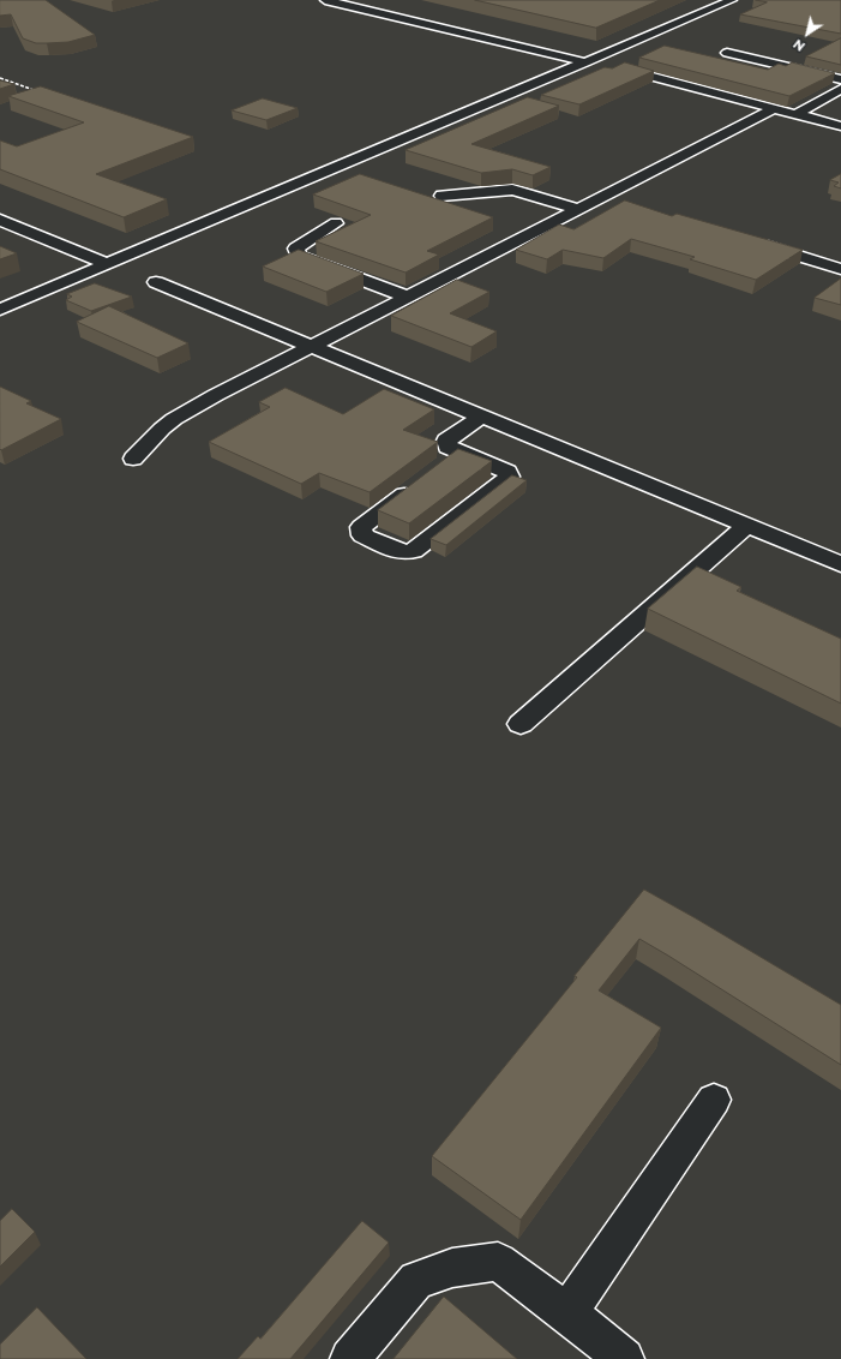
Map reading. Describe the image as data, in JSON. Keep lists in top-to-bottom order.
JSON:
{
  "north": "bottom left"
}
